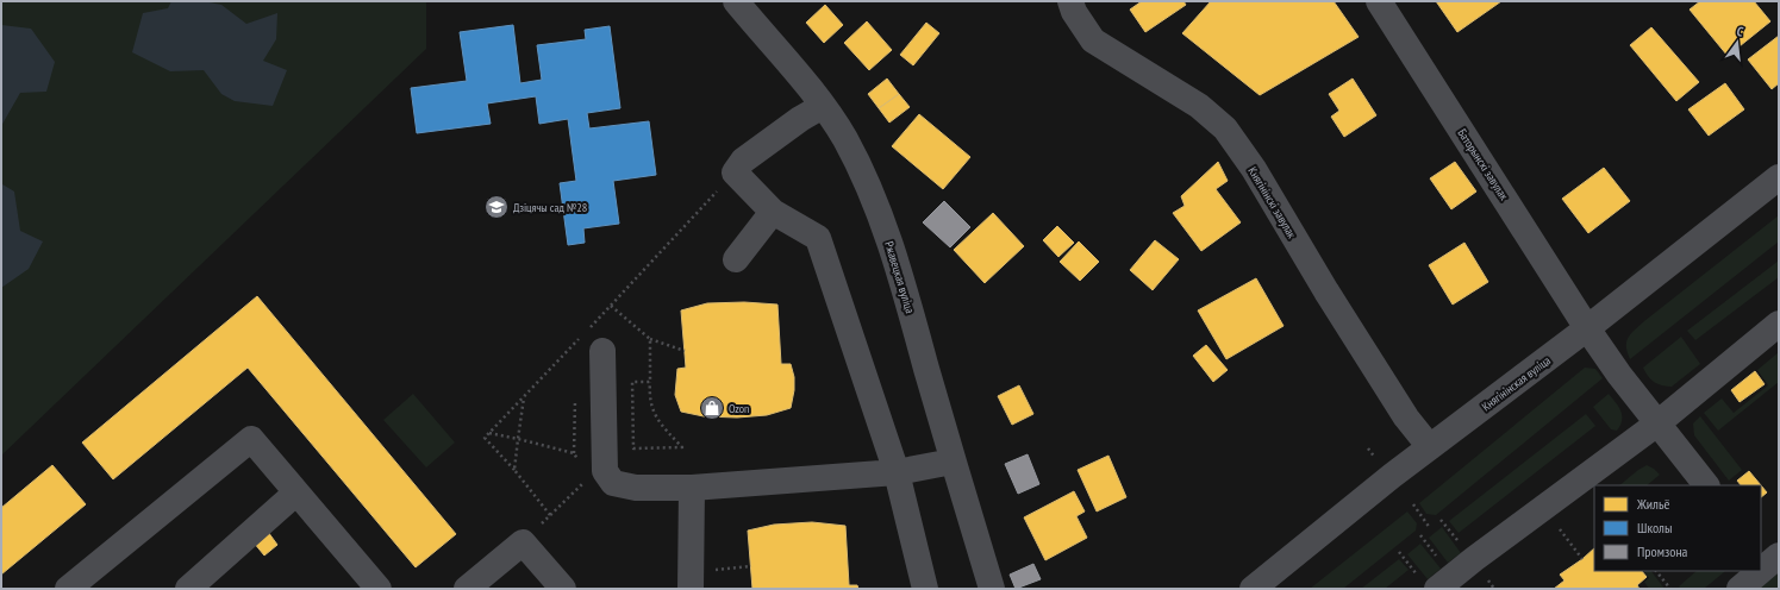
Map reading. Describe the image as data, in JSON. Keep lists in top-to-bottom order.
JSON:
{
  "streets": {
    "street": [
      "Баторынскі завулак",
      "Княгінінскі завулак",
      "Ржавецкая вуліца",
      "Княгінінская вуліца"
    ]
  },
  "crossings": [
    ["Баторынскі завулак", "Княгінінская вуліца"],
    ["Княгінінскі завулак", "Княгінінская вуліца"]
  ],
  "places": {
    "school or university": ["Дзіцячы сад №28"],
    "shop": ["Ozon"]
  },
  "legend": ["Жильё", "Школы", "Промзона"],
  "north": "top"
}
